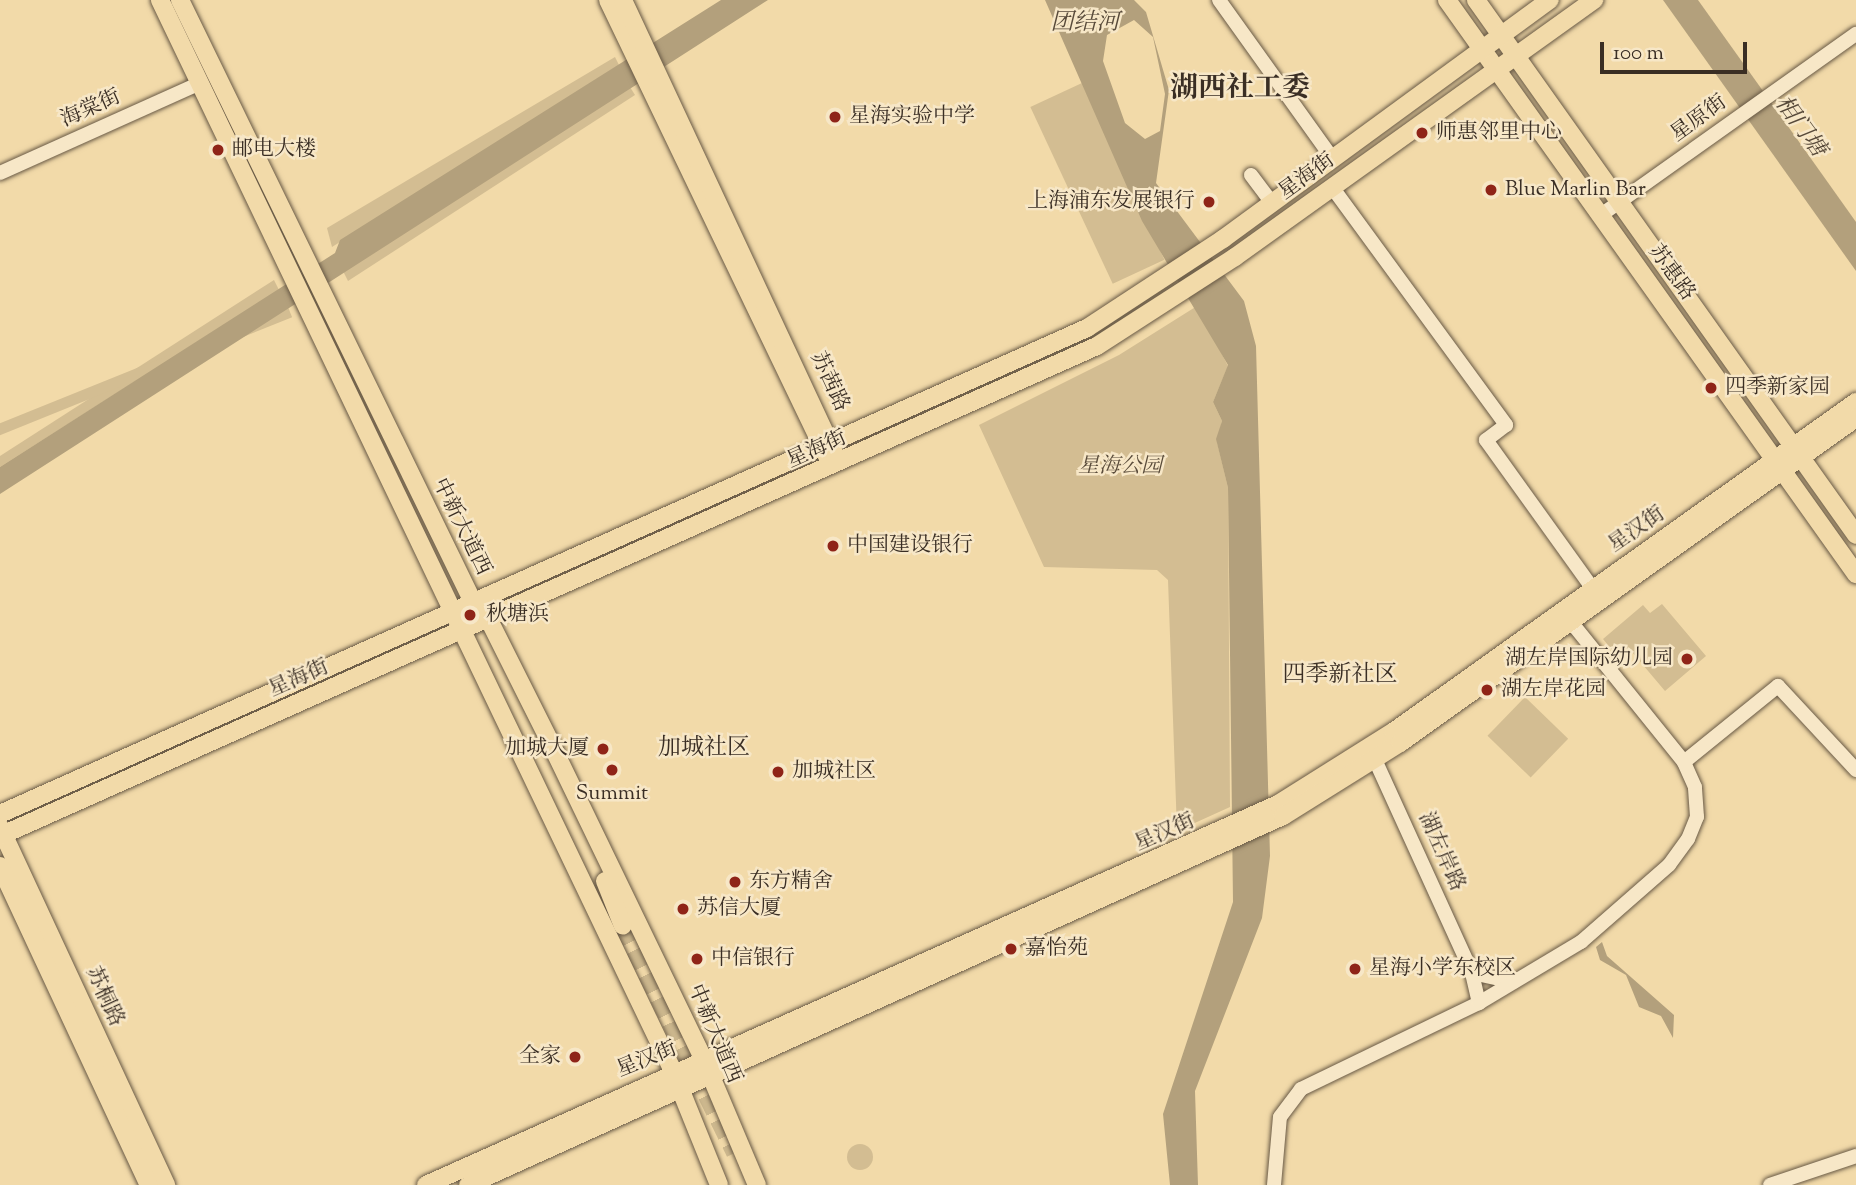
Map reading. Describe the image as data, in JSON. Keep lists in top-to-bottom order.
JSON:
{
  "streets": {
    "main road": [
      "星海街",
      "苏惠路",
      "苏茜路",
      "中新大道西",
      "星汉街",
      "苏桐路"
    ],
    "street": ["海棠街", "星原街", "湖左岸路"]
  },
  "crossings": [
    ["星原街", "苏惠路"],
    ["星海街", "苏惠路"],
    ["星海街", "苏茜路"],
    ["星海街", "中新大道西"],
    ["星海街", "苏桐路"],
    ["苏惠路", "星汉街"],
    ["中新大道西", "星汉街"],
    ["星汉街", "湖左岸路"]
  ],
  "districts": ["湖西社工委", "四季新社区", "加城社区"],
  "water": ["团结河", "相门塘"],
  "parks": ["星海公园"],
  "places": [
    "星海实验中学",
    "师惠邻里中心",
    "邮电大楼",
    "Blue Marlin Bar",
    "上海浦东发展银行",
    "四季新家园",
    "中国建设银行",
    "秋塘浜",
    "湖左岸国际幼儿园",
    "湖左岸花园",
    "加城大厦",
    "Summit",
    "加城社区",
    "东方精舍",
    "苏信大厦",
    "嘉怡苑",
    "中信银行",
    "星海小学东校区",
    "全家"
  ],
  "scale_bar": "100 m"
}
